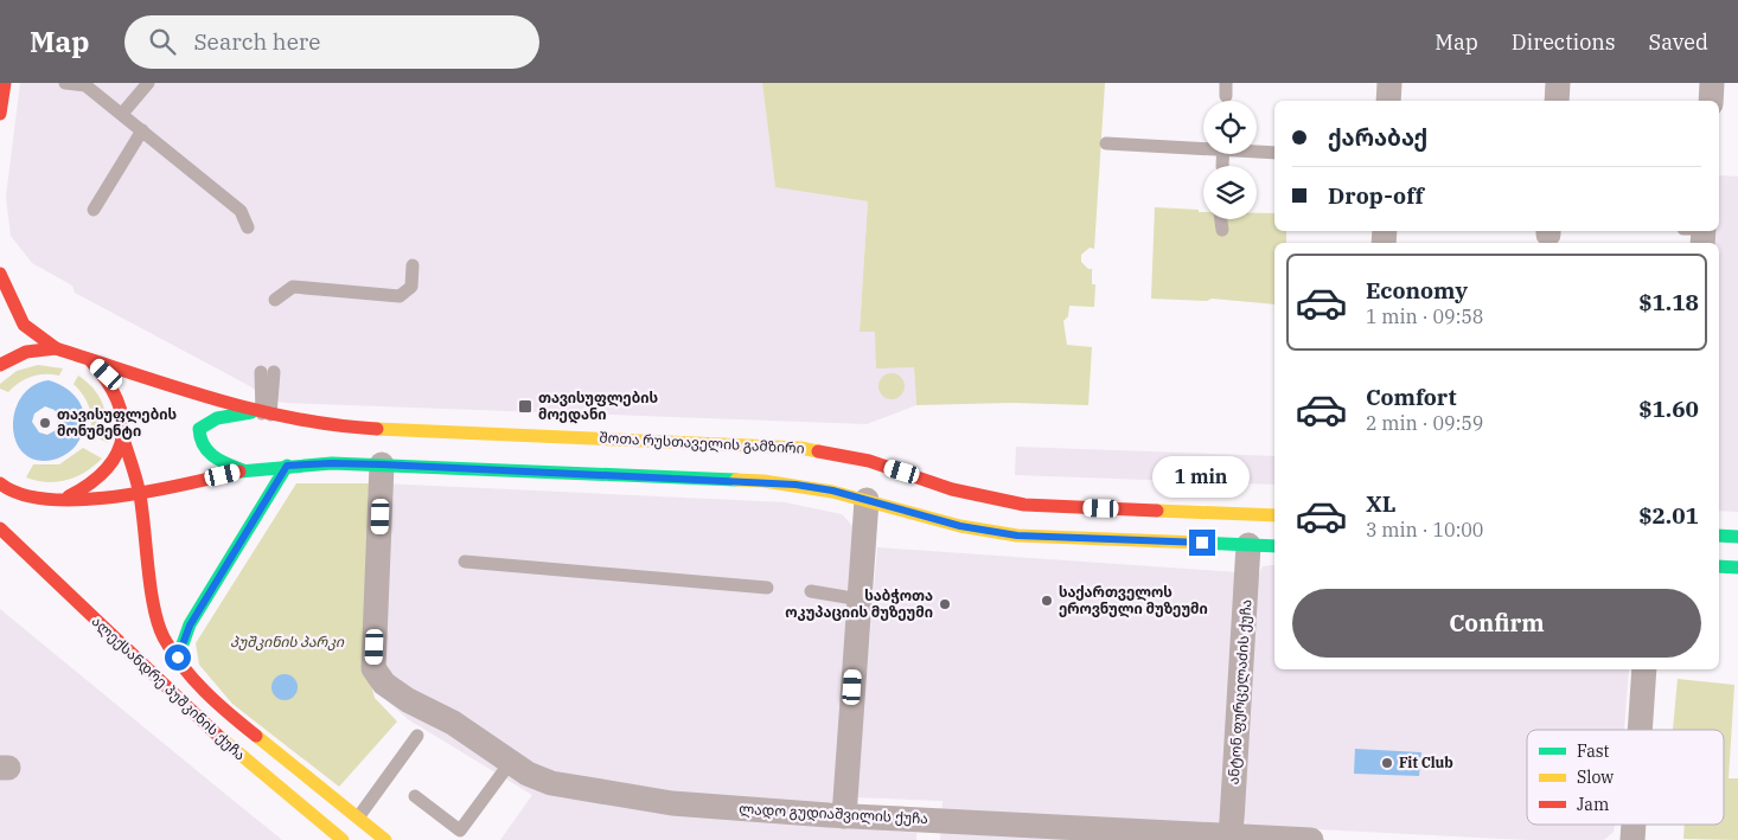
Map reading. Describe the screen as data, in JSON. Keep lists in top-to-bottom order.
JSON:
{
  "streets": {
    "main road": ["შოთა რუსთაველის გამზირი", "ალექსანდრე პუშკინის ქუჩა"],
    "street": ["ანტონ ფურცელაძის ქუჩა", "ლადო გუდიაშვილის ქუჩა"]
  },
  "crossings": [
    ["ანტონ ფურცელაძის ქუჩა", "ლადო გუდიაშვილის ქუჩა"]
  ],
  "parks": ["პუშკინის პარკი"],
  "places": {
    "transit": ["თავისუფლების მოედანი"],
    "other": [
      "თავისუფლების მონუმენტი",
      "საქართველოს ეროვნული მუზეუმი",
      "საბჭოთა ოკუპაციის მუზეუმი",
      "Fit Club"
    ]
  },
  "legend": ["Fast", "Slow", "Jam"],
  "page": {
    "header": "Map",
    "search": "Search here",
    "nav": ["Map", "Directions", "Saved"],
    "banner": ["ქარაბაქ", "Drop-off"],
    "list": [
      {
        "name": "Economy",
        "note": "1 min · 09:58",
        "value": "$1.18"
      },
      {
        "name": "Comfort",
        "note": "2 min · 09:59",
        "value": "$1.60"
      },
      {
        "name": "XL",
        "note": "3 min · 10:00",
        "value": "$2.01"
      }
    ],
    "bubble": "1 min",
    "buttons": "Confirm"
  }
}
